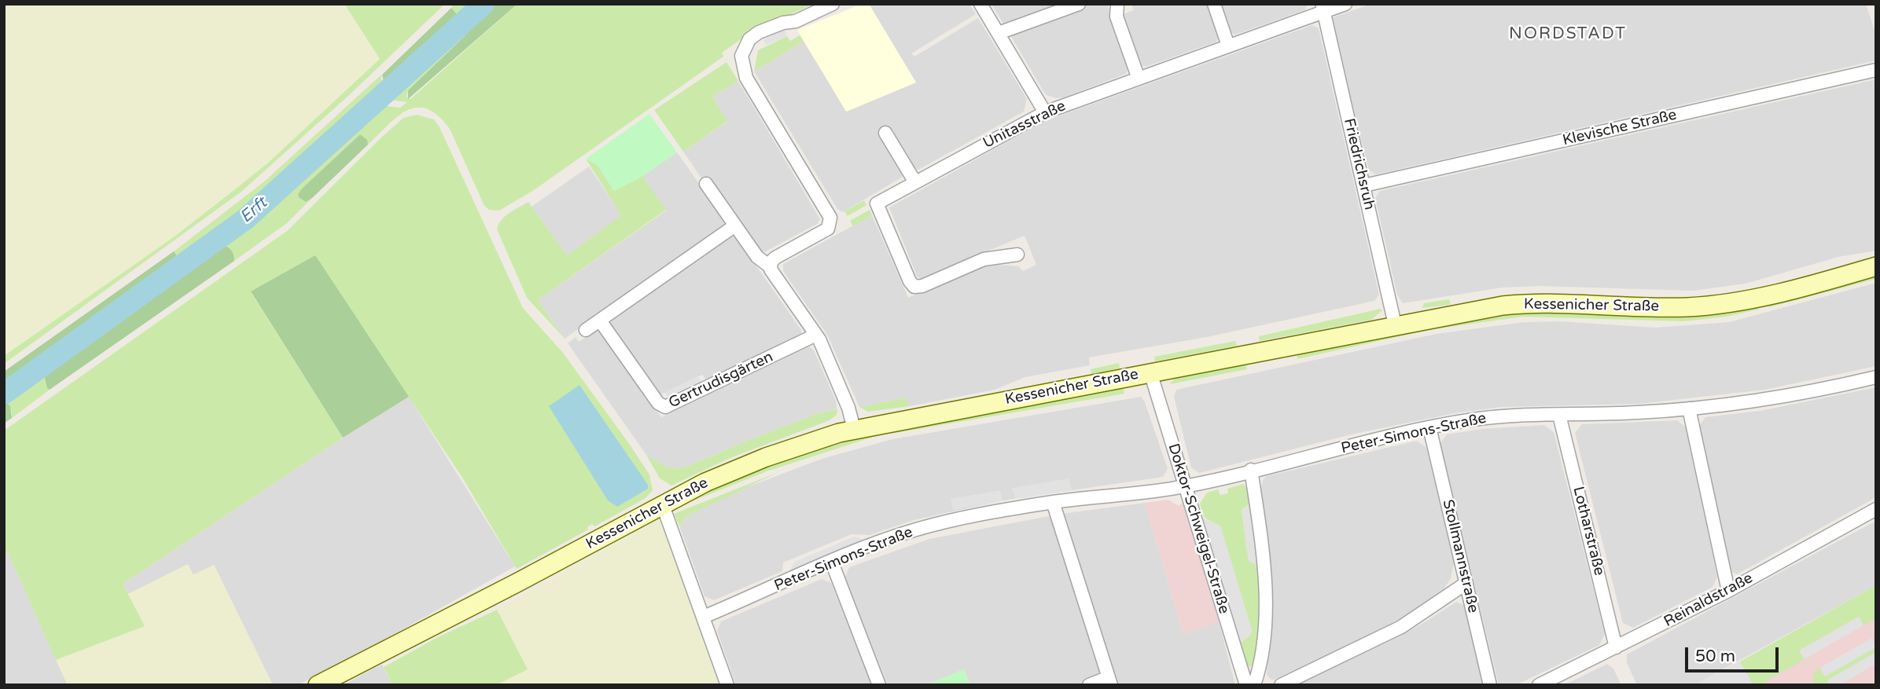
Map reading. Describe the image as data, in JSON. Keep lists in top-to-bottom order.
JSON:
{
  "streets": {
    "main road": ["Kessenicher Straße"],
    "street": [
      "Unitasstraße",
      "Klevische Straße",
      "Friedrichsruh",
      "Gertrudisgärten",
      "Peter-Simons-Straße",
      "Doktor-Schweigel-Straße",
      "Lotharstraße",
      "Stollmannstraße",
      "Reinaldstraße"
    ]
  },
  "crossings": [
    ["Unitasstraße", "Friedrichsruh"],
    ["Klevische Straße", "Friedrichsruh"],
    ["Friedrichsruh", "Kessenicher Straße"],
    ["Kessenicher Straße", "Doktor-Schweigel-Straße"],
    ["Peter-Simons-Straße", "Doktor-Schweigel-Straße"],
    ["Peter-Simons-Straße", "Lotharstraße"],
    ["Peter-Simons-Straße", "Stollmannstraße"],
    ["Lotharstraße", "Reinaldstraße"]
  ],
  "districts": ["NORDSTADT"],
  "water": ["Erft"],
  "scale_bar": "50 m"
}
